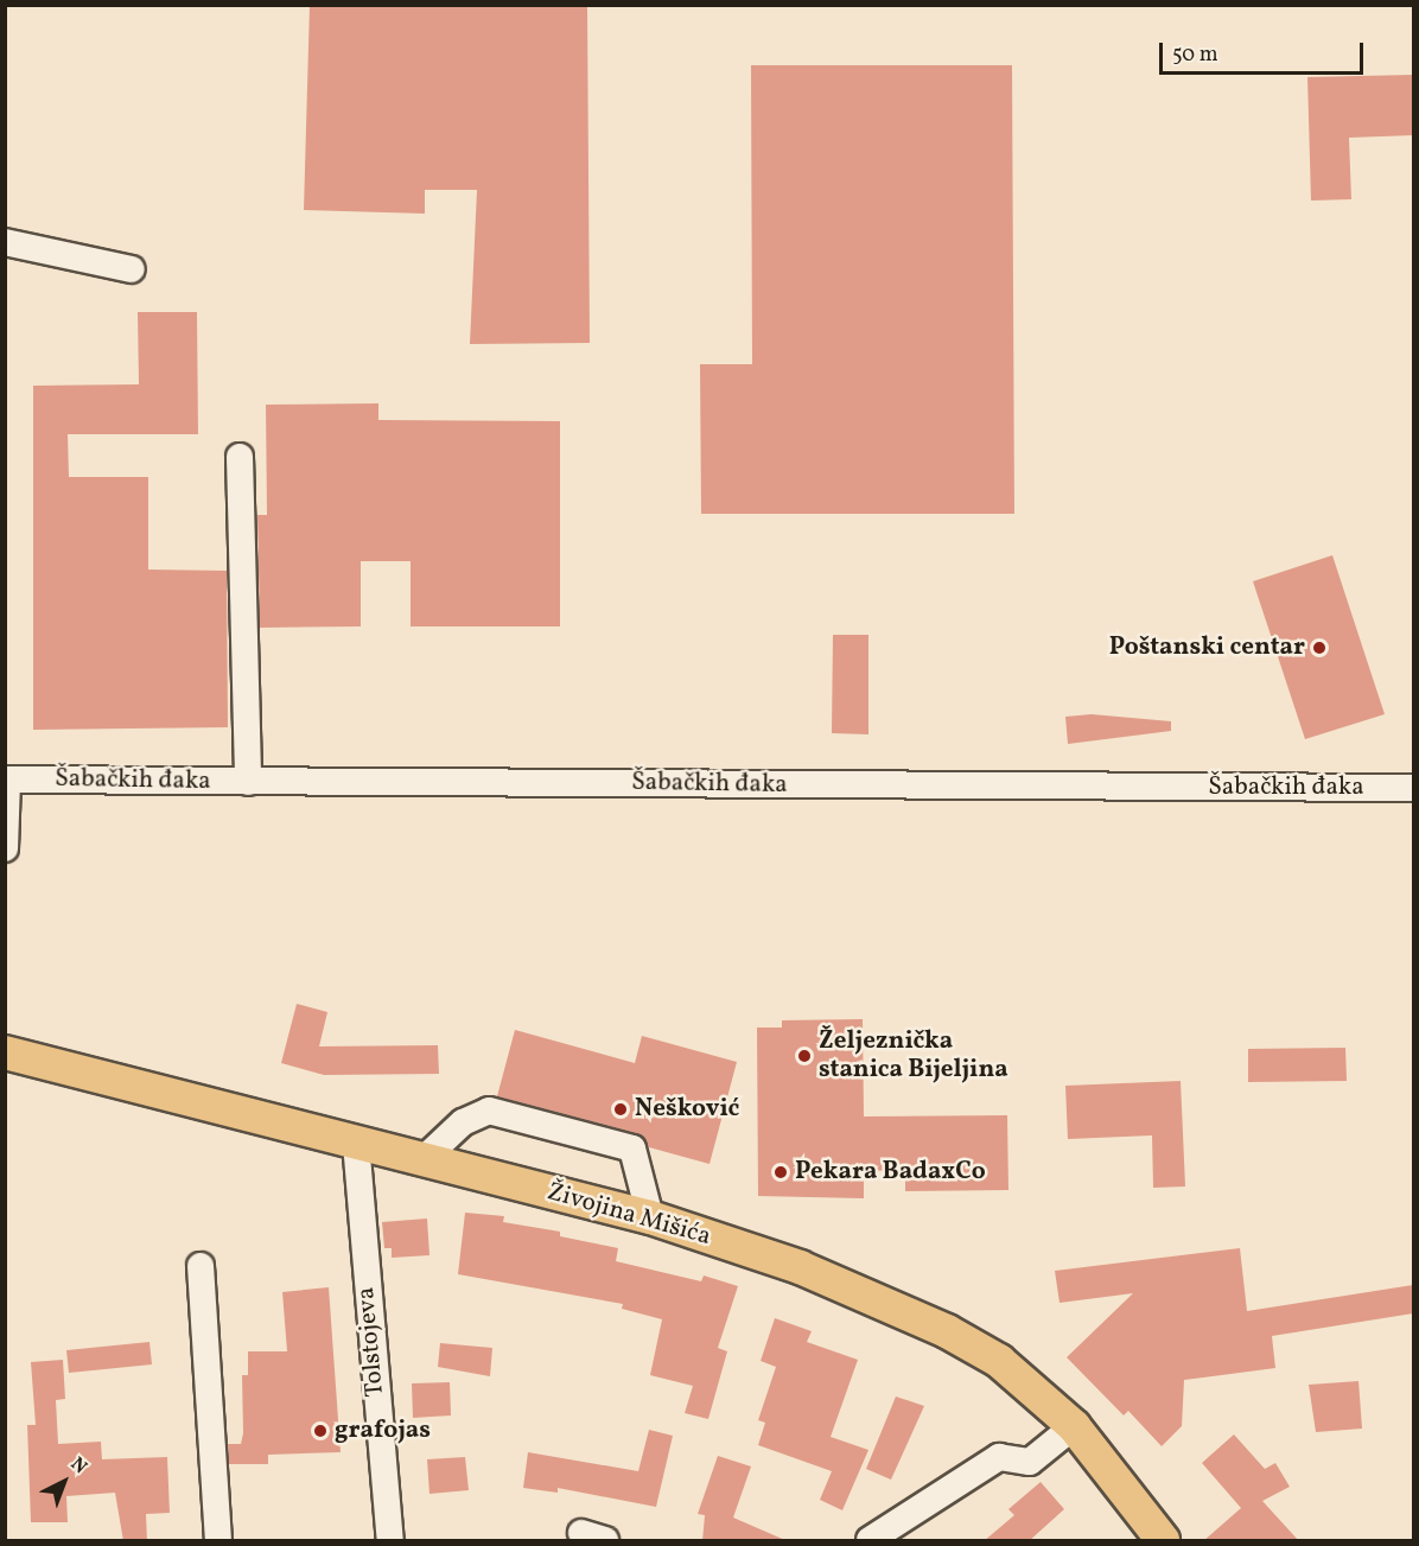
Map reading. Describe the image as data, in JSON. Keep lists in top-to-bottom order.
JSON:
{
  "streets": {
    "main road": ["Živojina Mišića"],
    "street": ["Šabačkih đaka", "Tolstojeva"]
  },
  "crossings": [
    ["Živojina Mišića", "Tolstojeva"]
  ],
  "places": [
    "Poštanski centar",
    "Željeznička stanica Bijeljina",
    "Nešković",
    "Pekara BadaxCo",
    "grafojas"
  ],
  "scale_bar": "50 m",
  "north": "top right"
}
